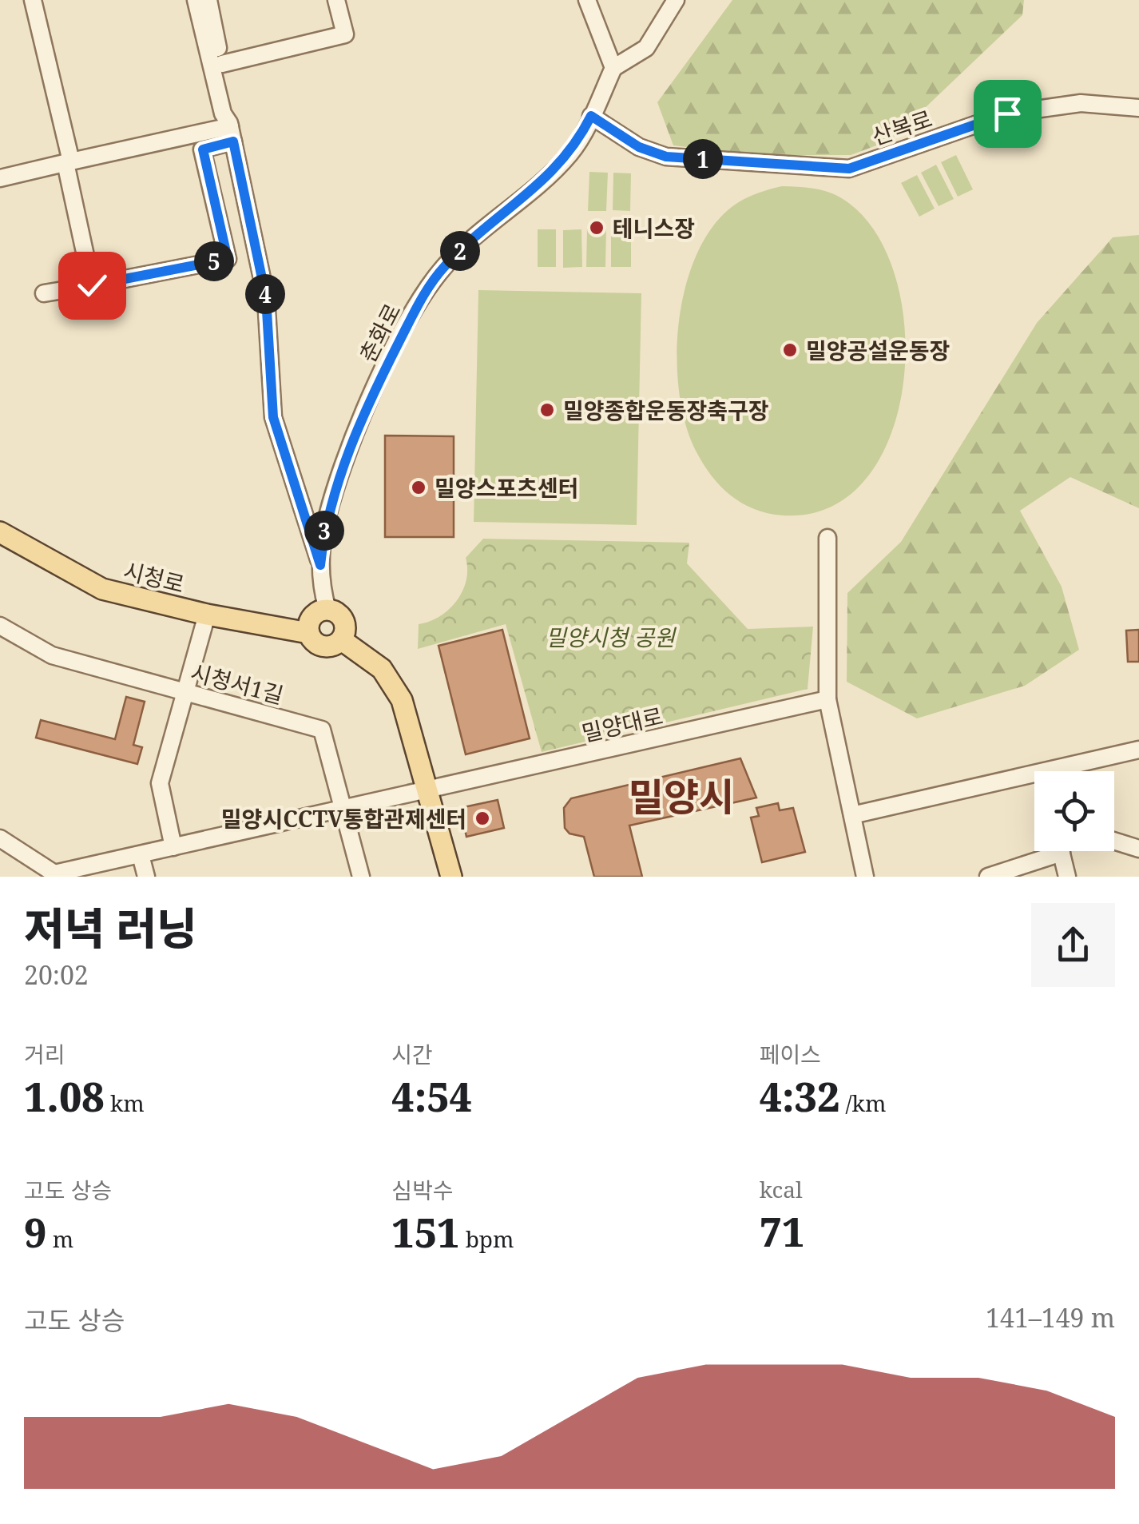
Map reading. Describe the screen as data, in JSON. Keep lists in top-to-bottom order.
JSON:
{
  "streets": {
    "main road": ["시청로"],
    "street": [
      "산복로",
      "춘화로",
      "시청서1길",
      "밀양대로"
    ]
  },
  "crossings": [
    ["산복로", "춘화로"],
    ["춘화로", "시청로"],
    ["시청서1길", "밀양대로"]
  ],
  "districts": ["밀양시"],
  "parks": ["밀양시청 공원"],
  "places": [
    "테니스장",
    "밀양공설운동장",
    "밀양종합운동장축구장",
    "밀양스포츠센터",
    "밀양시CCTV통합관제센터"
  ],
  "page": {
    "pins": [
      "1",
      "2",
      "5",
      "4",
      "3"
    ],
    "heading": ["저녁 러닝", "20:02"],
    "stats": [
      ["거리", "1.08 km"],
      ["시간", "4:54"],
      ["페이스", "4:32 /km"],
      ["고도 상승", "9 m"],
      ["심박수", "151 bpm"],
      ["kcal", "71"]
    ],
    "chart": ["고도 상승", "141–149 m"]
  }
}
